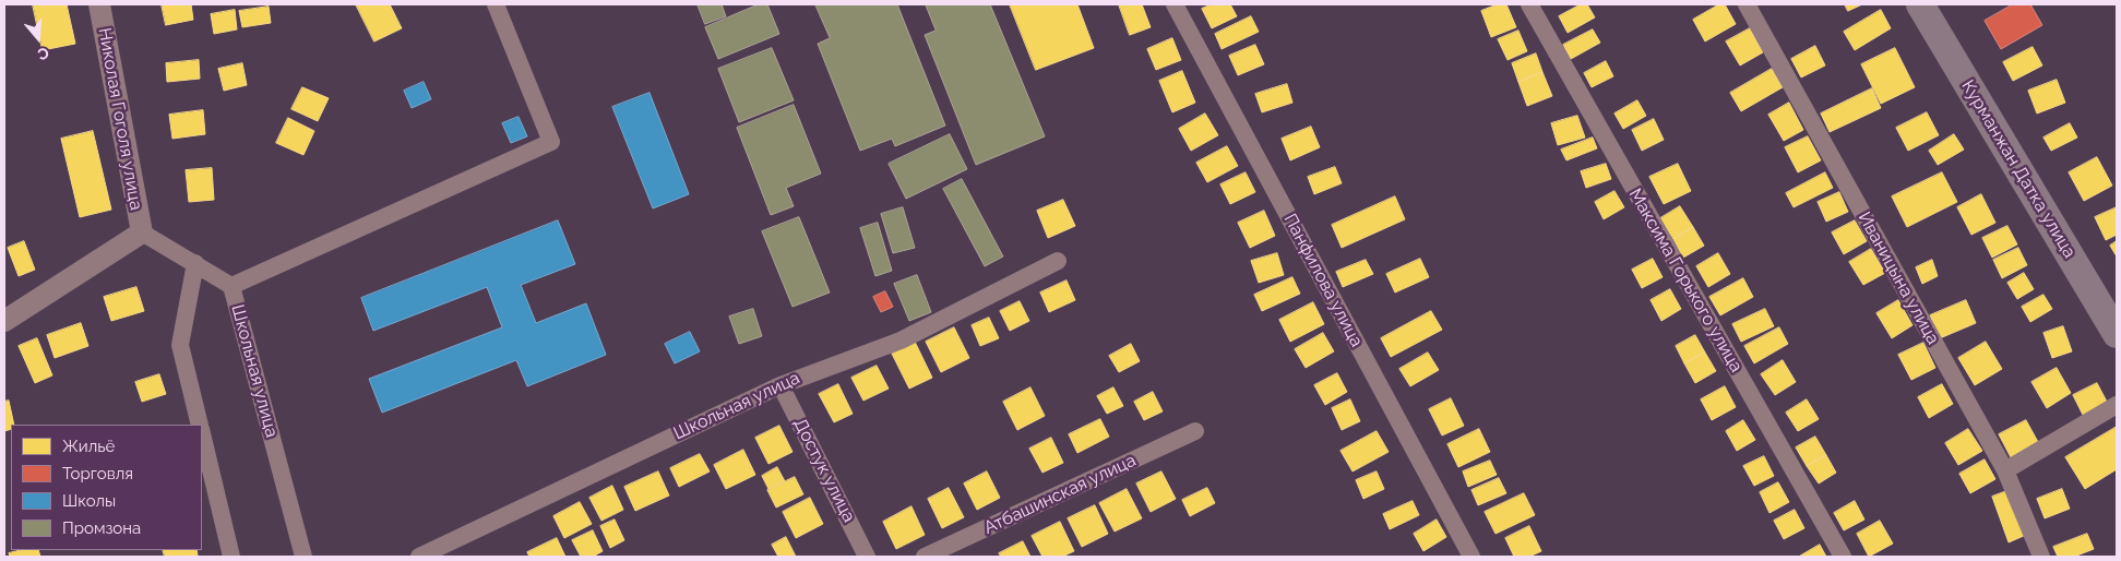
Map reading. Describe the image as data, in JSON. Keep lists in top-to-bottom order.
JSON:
{
  "streets": {
    "main road": ["Курманжан Датка улица"],
    "street": [
      "Николая Гоголя улица",
      "Иваницына улица",
      "Панфилова улица",
      "Максима Горького улица",
      "Школьная улица",
      "Достук улица",
      "Атбашинская улица"
    ]
  },
  "crossings": [
    ["Николая Гоголя улица", "Школьная улица"],
    ["Школьная улица", "Достук улица"]
  ],
  "legend": [
    "Жильё",
    "Торговля",
    "Школы",
    "Промзона"
  ],
  "north": "bottom"
}
